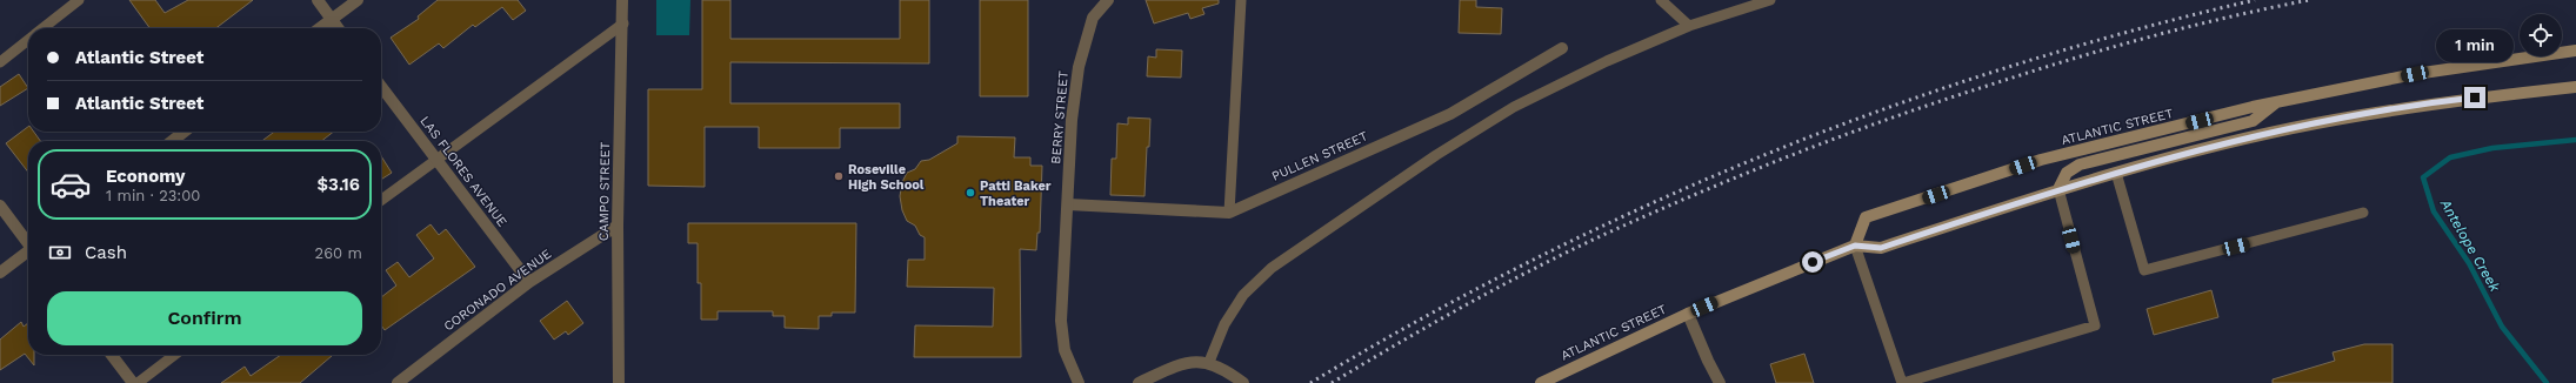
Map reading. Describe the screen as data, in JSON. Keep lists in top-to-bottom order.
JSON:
{
  "streets": {
    "main road": ["ATLANTIC STREET"],
    "street": [
      "BERRY STREET",
      "PULLEN STREET",
      "LAS FLORES AVENUE",
      "CAMPO STREET",
      "CORONADO AVENUE"
    ]
  },
  "crossings": [
    ["BERRY STREET", "PULLEN STREET"],
    ["LAS FLORES AVENUE", "CORONADO AVENUE"],
    ["CAMPO STREET", "CORONADO AVENUE"]
  ],
  "water": ["Antelope Creek"],
  "places": ["Roseville High School", "Patti Baker Theater"],
  "page": {
    "banner": ["Atlantic Street", "Atlantic Street"],
    "bubble": "1 min",
    "list": [
      {
        "name": "Economy",
        "note": "1 min · 23:00",
        "value": "$3.16"
      }
    ],
    "pay": ["Cash", "260 m"],
    "buttons": "Confirm"
  }
}
